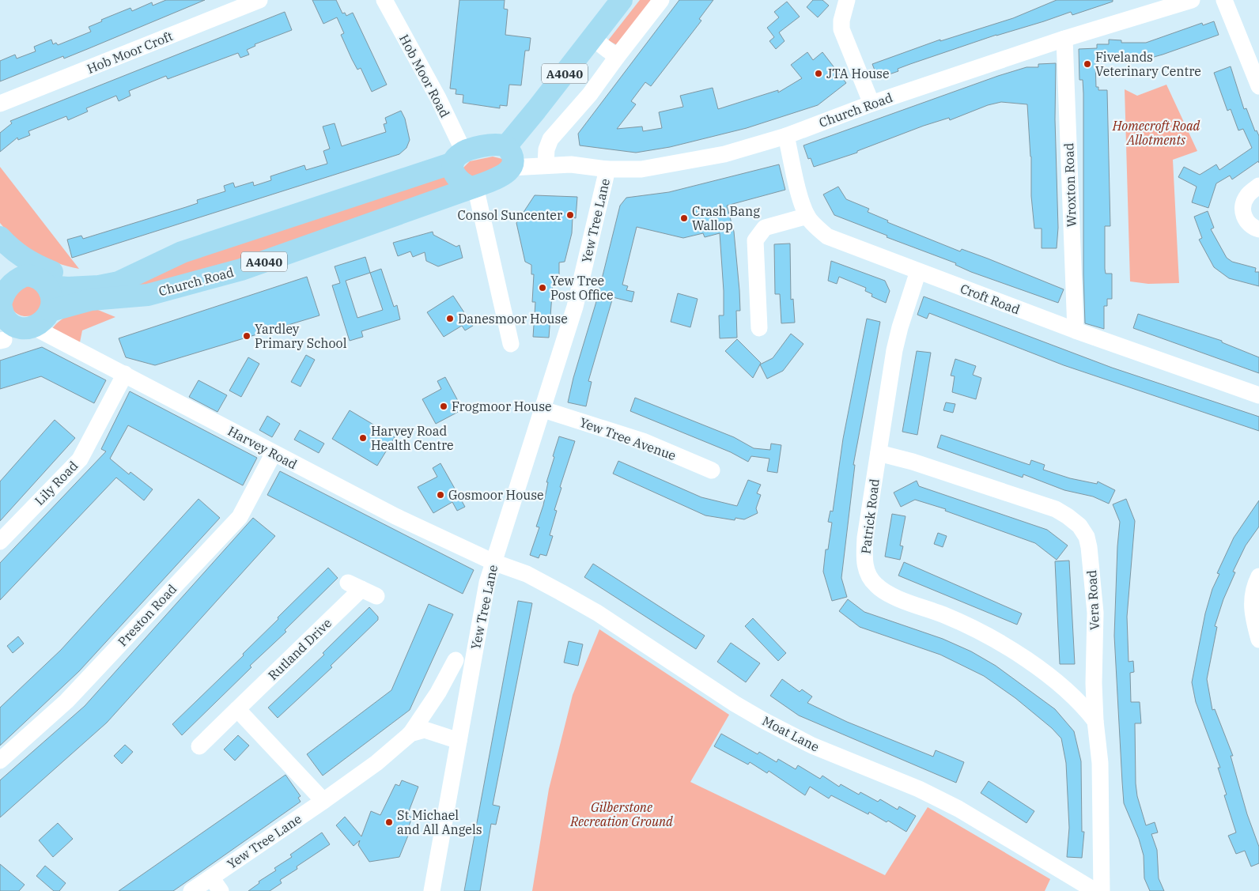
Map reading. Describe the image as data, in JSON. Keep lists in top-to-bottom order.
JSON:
{
  "streets": {
    "main road": ["A4040", "Church Road"],
    "street": [
      "Hob Moor Croft",
      "Hob Moor Road",
      "Wroxton Road",
      "Yew Tree Lane",
      "Croft Road",
      "Yew Tree Avenue",
      "Harvey Road",
      "Lily Road",
      "Patrick Road",
      "Vera Road",
      "Preston Road",
      "Rutland Drive",
      "Moat Lane"
    ]
  },
  "crossings": [
    ["A4040", "Hob Moor Road"],
    ["A4040", "Church Road"],
    ["A4040", "Harvey Road"],
    ["Hob Moor Road", "Church Road"],
    ["Church Road", "Wroxton Road"],
    ["Church Road", "Yew Tree Lane"],
    ["Church Road", "Croft Road"],
    ["Church Road", "Harvey Road"],
    ["Wroxton Road", "Croft Road"],
    ["Yew Tree Lane", "Yew Tree Avenue"],
    ["Yew Tree Lane", "Harvey Road"],
    ["Yew Tree Lane", "Moat Lane"],
    ["Croft Road", "Patrick Road"],
    ["Harvey Road", "Lily Road"],
    ["Harvey Road", "Preston Road"],
    ["Harvey Road", "Moat Lane"],
    ["Patrick Road", "Vera Road"]
  ],
  "parks": ["Homecroft Road Allotments", "Gilberstone Recreation Ground"],
  "places": [
    "Fivelands Veterinary Centre",
    "JTA House",
    "Consol Suncenter",
    "Crash Bang Wallop",
    "Yew Tree Post Office",
    "Danesmoor House",
    "Yardley Primary School",
    "Frogmoor House",
    "Harvey Road Health Centre",
    "Gosmoor House",
    "St Michael and All Angels"
  ]
}
